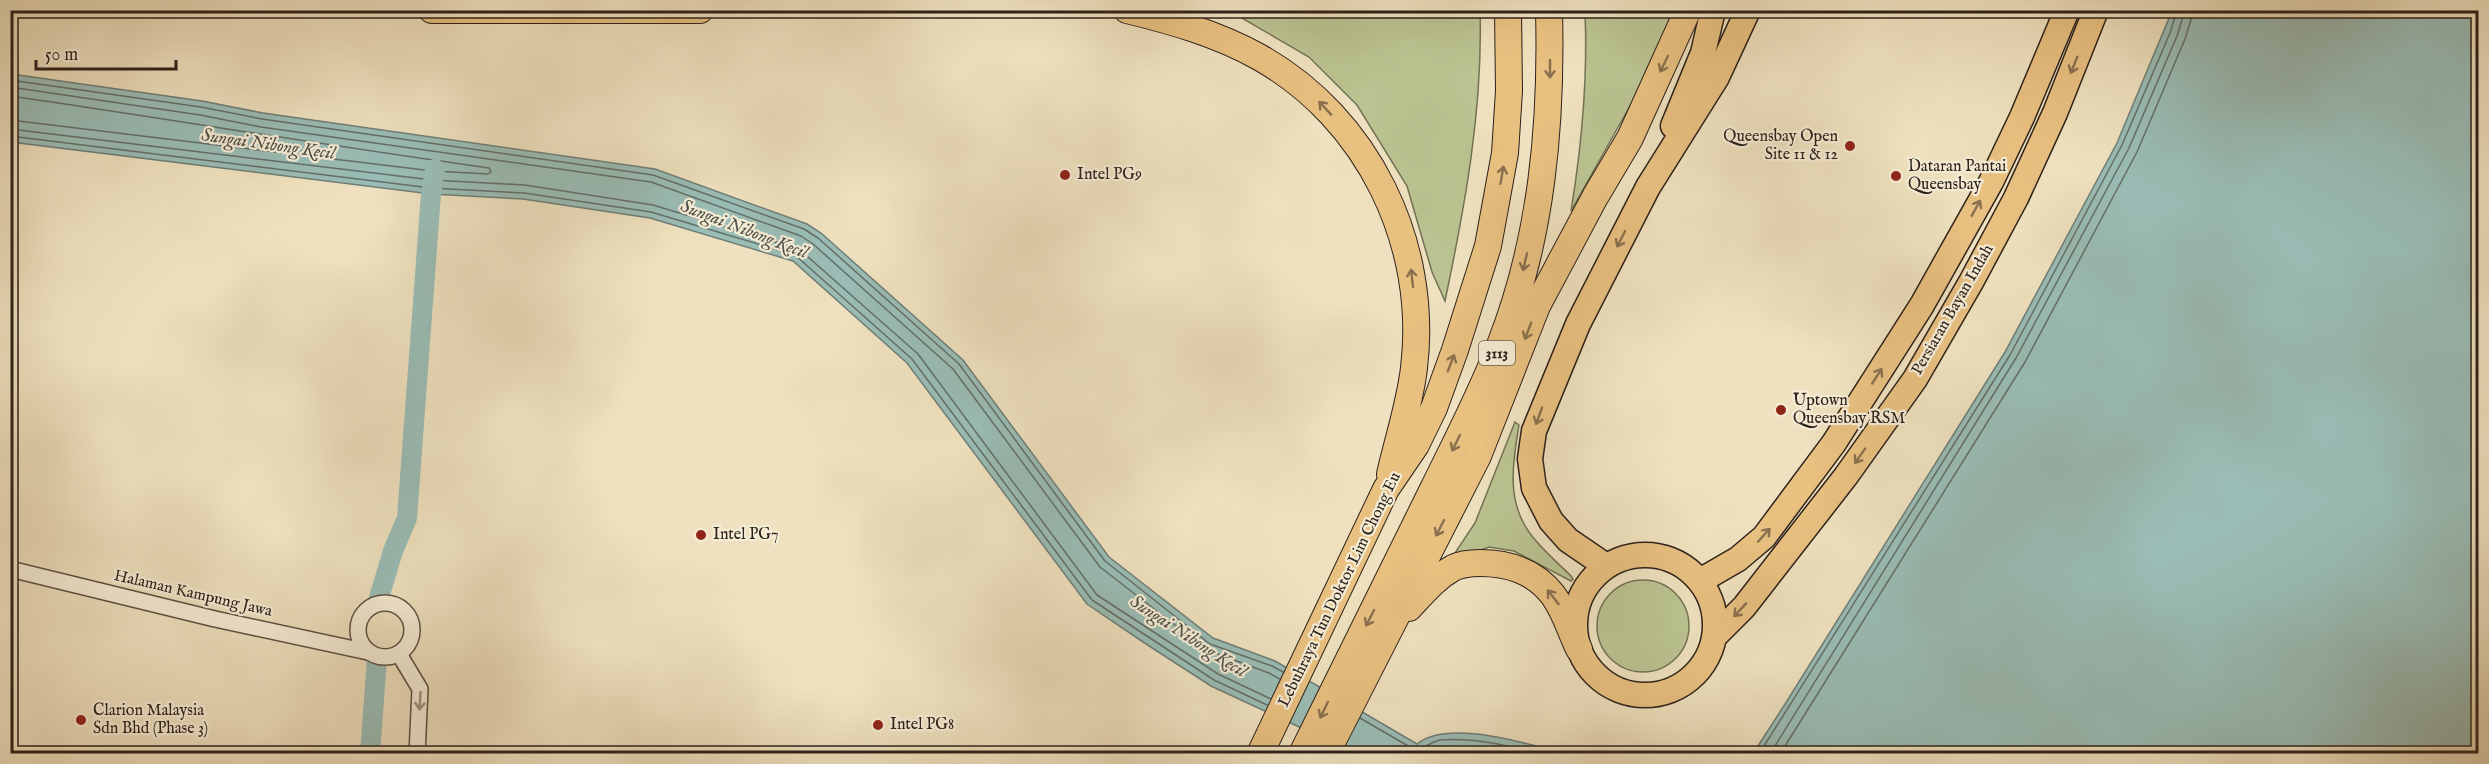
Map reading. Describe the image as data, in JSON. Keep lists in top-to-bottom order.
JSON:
{
  "streets": {
    "highway": ["3113", "Lebuhraya Tun Doktor Lim Chong Eu"],
    "main road": ["Persiaran Bayan Indah"],
    "street": ["Halaman Kampung Jawa"]
  },
  "water": ["Sungai Nibong Kecil"],
  "places": [
    "Queensbay Open Site 11 & 12",
    "Intel PG9",
    "Dataran Pantai Queensbay",
    "Uptown Queensbay RSM",
    "Intel PG7",
    "Clarion Malaysia Sdn Bhd (Phase 3)",
    "Intel PG8"
  ],
  "scale_bar": "50 m"
}
